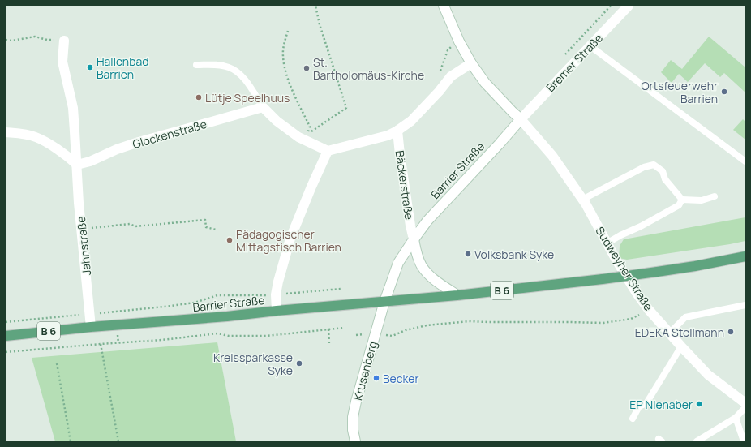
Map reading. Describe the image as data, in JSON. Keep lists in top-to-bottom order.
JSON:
{
  "streets": {
    "main road": ["Barrier Straße", "B 6"],
    "street": [
      "Bremer Straße",
      "Glockenstraße",
      "Bäckerstraße",
      "Jahnstraße",
      "Sudweyher Straße",
      "Krusenberg"
    ]
  },
  "crossings": [
    ["Bremer Straße", "Barrier Straße"],
    ["Bremer Straße", "Sudweyher Straße"],
    ["Glockenstraße", "Jahnstraße"],
    ["Barrier Straße", "Bäckerstraße"],
    ["Barrier Straße", "Jahnstraße"],
    ["Barrier Straße", "Sudweyher Straße"],
    ["Barrier Straße", "B 6"],
    ["Barrier Straße", "Krusenberg"],
    ["B 6", "Krusenberg"]
  ],
  "places": [
    "Hallenbad Barrien",
    "St. Bartholomäus-Kirche",
    "Ortsfeuerwehr Barrien",
    "Lütje Speelhuus",
    "Pädagogischer Mittagstisch Barrien",
    "Volksbank Syke",
    "EDEKA Stellmann",
    "Kreissparkasse Syke",
    "Becker",
    "EP Nienaber"
  ]
}
